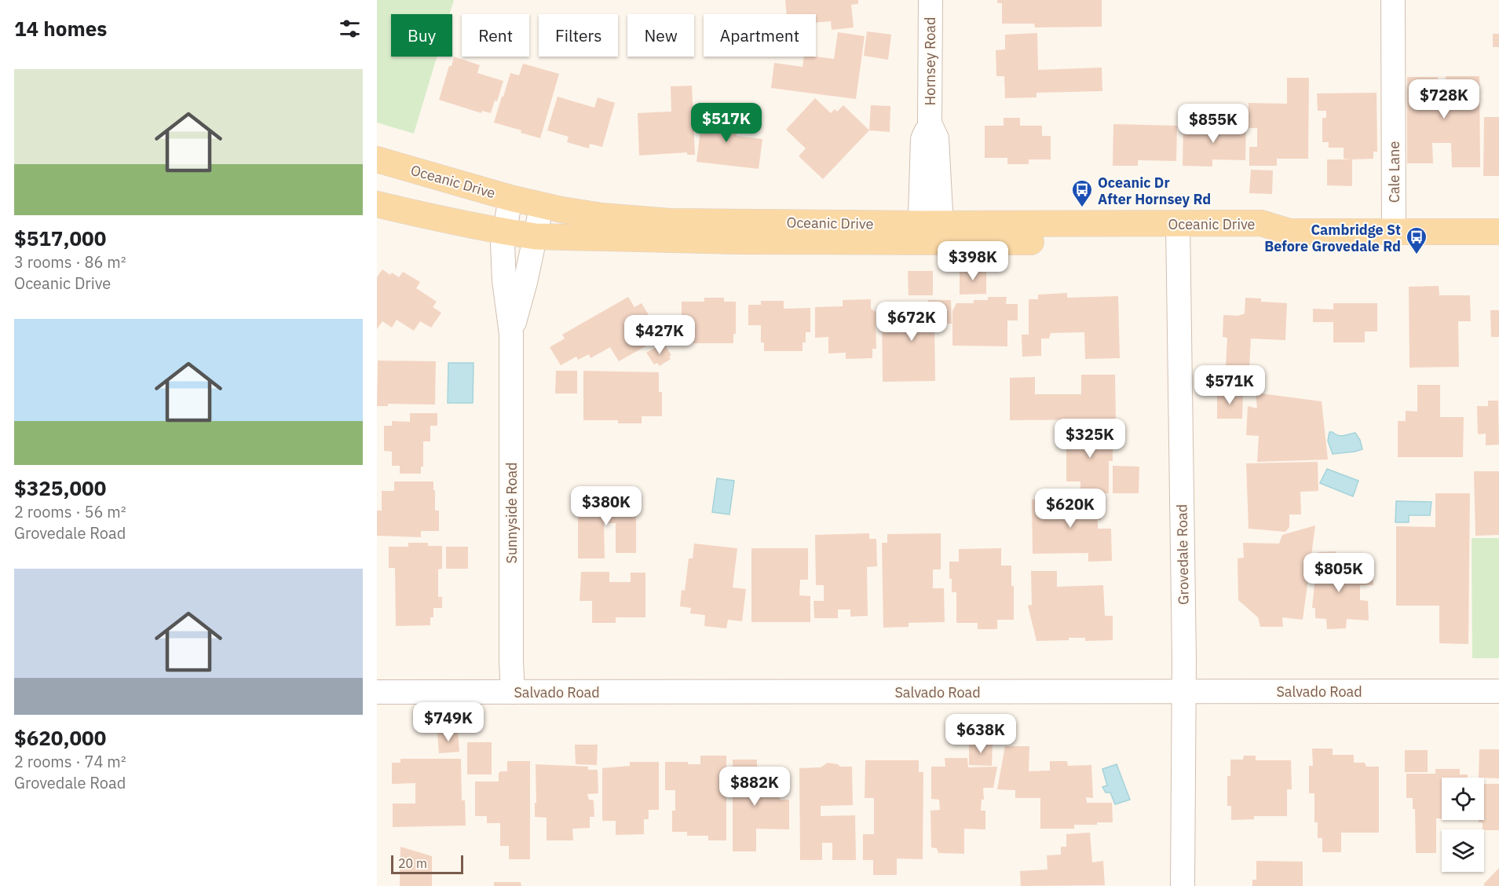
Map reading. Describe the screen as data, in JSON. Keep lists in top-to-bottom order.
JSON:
{
  "streets": {
    "main road": ["Oceanic Drive"],
    "street": [
      "Hornsey Road",
      "Cale Lane",
      "Sunnyside Road",
      "Grovedale Road",
      "Salvado Road"
    ]
  },
  "crossings": [
    ["Hornsey Road", "Oceanic Drive"],
    ["Cale Lane", "Oceanic Drive"],
    ["Oceanic Drive", "Sunnyside Road"],
    ["Oceanic Drive", "Grovedale Road"],
    ["Sunnyside Road", "Salvado Road"],
    ["Grovedale Road", "Salvado Road"]
  ],
  "places": {
    "bus stop": ["Oceanic Dr After Hornsey Rd", "Cambridge St Before Grovedale Rd"]
  },
  "scale_bar": "20 m",
  "page": {
    "heading": "14 homes",
    "chip": [
      "Buy",
      "Rent",
      "Filters",
      "New",
      "Apartment"
    ],
    "list": [
      {
        "name": "$517,000",
        "note": "3 rooms · 86 m² · Oceanic Drive"
      },
      {
        "name": "$325,000",
        "note": "2 rooms · 56 m² · Grovedale Road"
      },
      {
        "name": "$620,000",
        "note": "2 rooms · 74 m² · Grovedale Road"
      }
    ],
    "price": [
      "$728K",
      "$517K",
      "$855K",
      "$398K",
      "$672K",
      "$427K",
      "$571K",
      "$325K",
      "$380K",
      "$620K",
      "$805K",
      "$749K",
      "$638K",
      "$882K"
    ],
    "scale": "20 m"
  }
}
